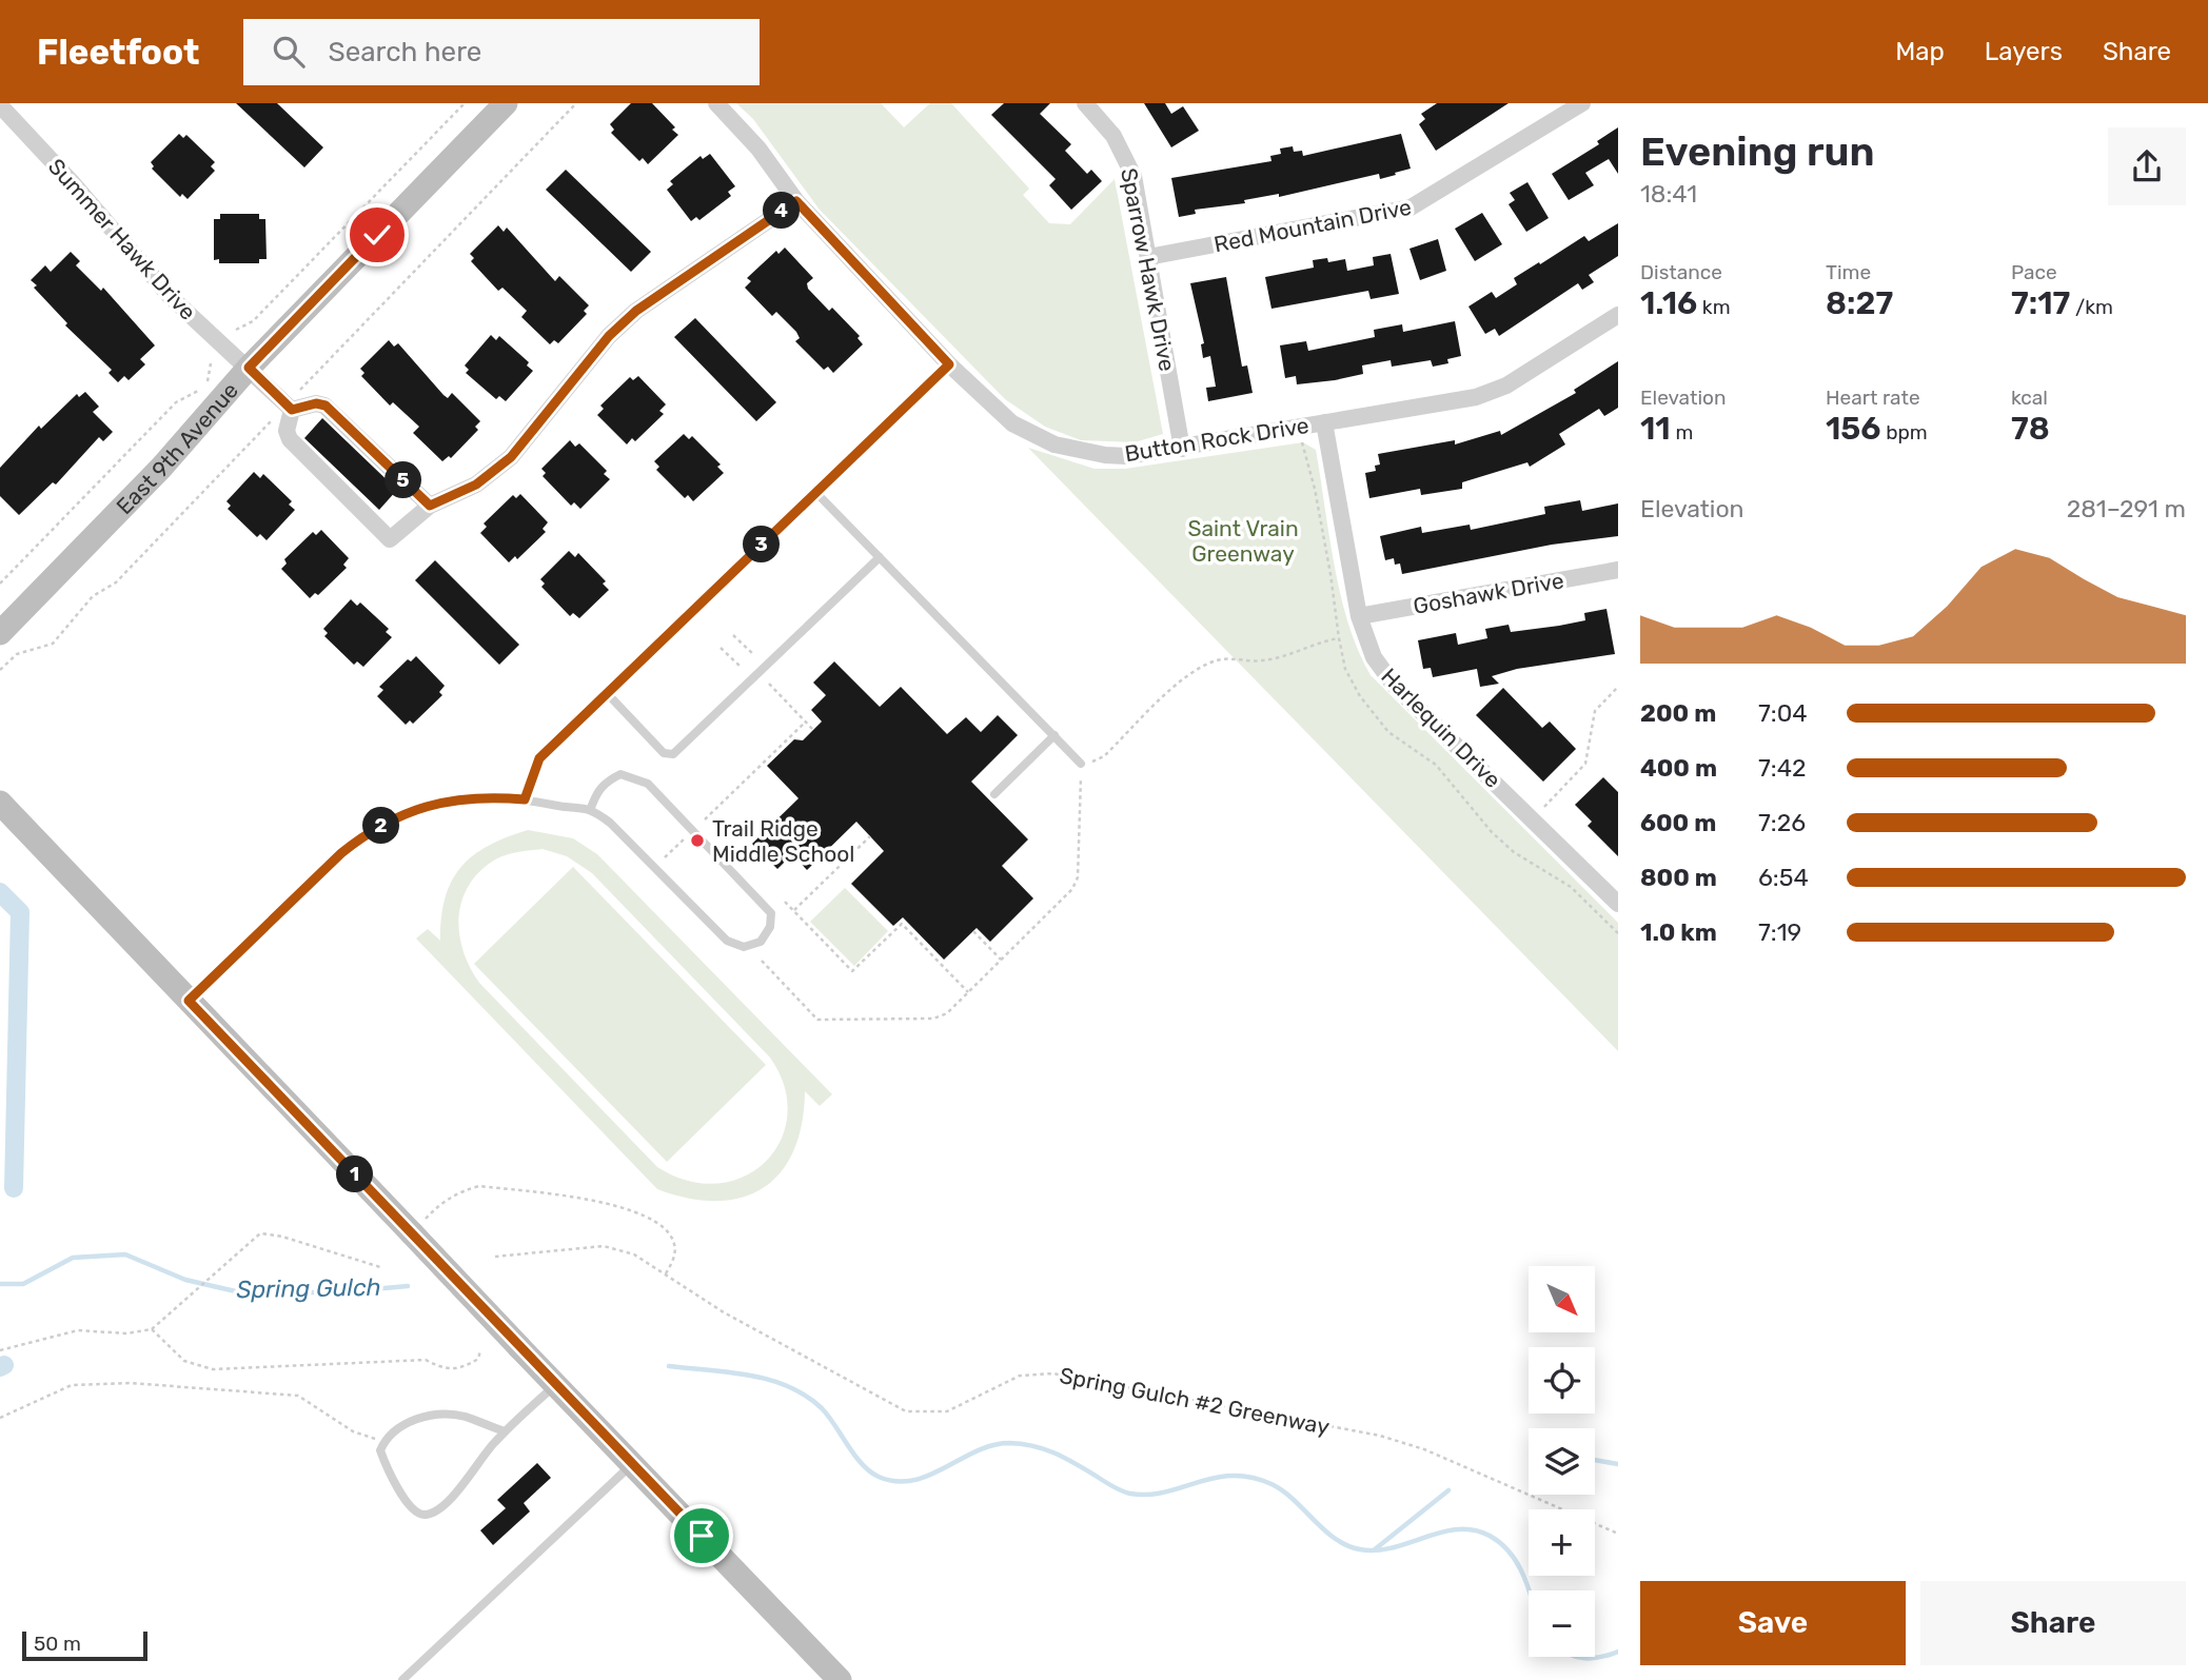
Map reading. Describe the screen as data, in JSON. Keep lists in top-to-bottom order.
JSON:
{
  "streets": {
    "main road": ["East 9th Avenue"],
    "street": [
      "Red Mountain Drive",
      "Summer Hawk Drive",
      "Sparrow Hawk Drive",
      "Button Rock Drive",
      "Goshawk Drive",
      "Harlequin Drive"
    ],
    "path": ["Spring Gulch #2 Greenway"]
  },
  "crossings": [
    ["Red Mountain Drive", "Sparrow Hawk Drive"],
    ["Summer Hawk Drive", "East 9th Avenue"],
    ["Sparrow Hawk Drive", "Button Rock Drive"],
    ["Button Rock Drive", "Harlequin Drive"],
    ["Goshawk Drive", "Harlequin Drive"]
  ],
  "water": ["Spring Gulch"],
  "parks": ["Saint Vrain Greenway"],
  "places": ["Trail Ridge Middle School"],
  "scale_bar": "50 m",
  "north": "bottom right",
  "page": {
    "header": "Fleetfoot",
    "search": "Search here",
    "nav": ["Map", "Layers", "Share"],
    "heading": ["Evening run", "18:41"],
    "pins": [
      "4",
      "5",
      "3",
      "2",
      "1"
    ],
    "stats": [
      ["Distance", "1.16 km"],
      ["Time", "8:27"],
      ["Pace", "7:17 /km"],
      ["Elevation", "11 m"],
      ["Heart rate", "156 bpm"],
      ["kcal", "78"]
    ],
    "chart": ["Elevation", "281–291 m"],
    "list": [
      {
        "name": "200 m",
        "note": "7:04"
      },
      {
        "name": "400 m",
        "note": "7:42"
      },
      {
        "name": "600 m",
        "note": "7:26"
      },
      {
        "name": "800 m",
        "note": "6:54"
      },
      {
        "name": "1.0 km",
        "note": "7:19"
      }
    ],
    "map_buttons": ["+", "−"],
    "buttons": ["Save", "Share"],
    "scale": "50 m"
  }
}
